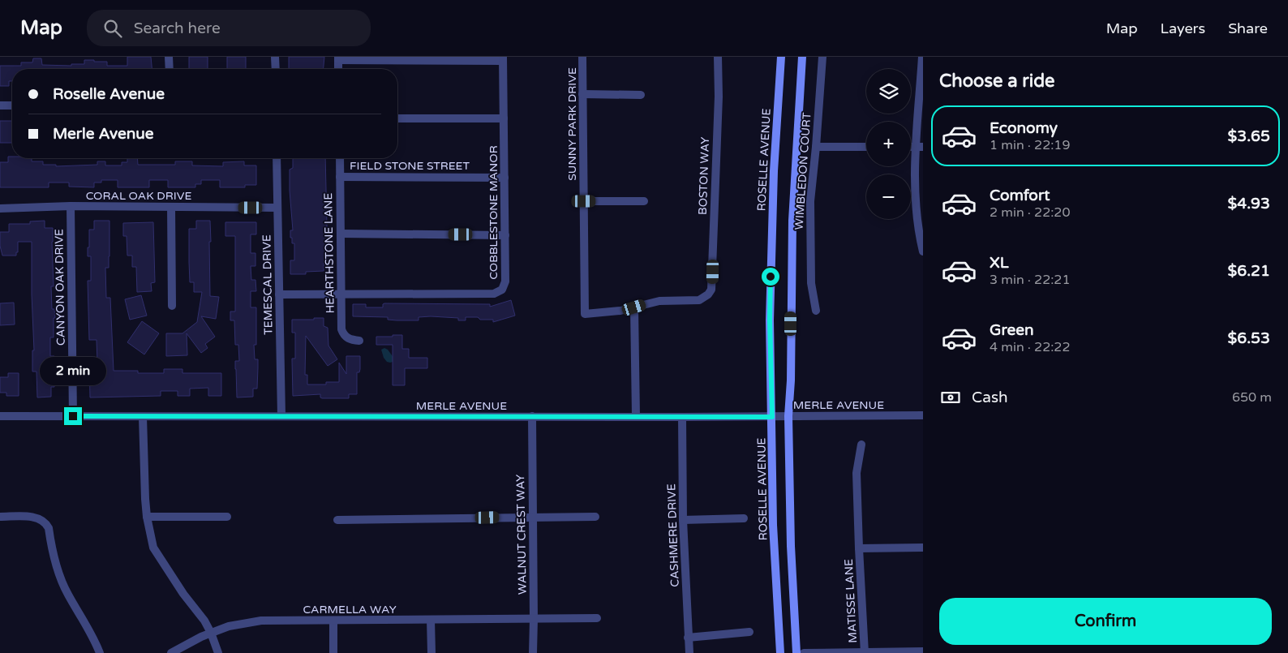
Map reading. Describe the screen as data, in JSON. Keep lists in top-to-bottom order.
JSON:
{
  "streets": {
    "main road": ["ROSELLE AVENUE"],
    "street": [
      "SUNNY PARK DRIVE",
      "FIELD STONE STREET",
      "WIMBLEDON COURT",
      "BOSTON WAY",
      "CORAL OAK DRIVE",
      "COBBLESTONE MANOR",
      "HEARTHSTONE LANE",
      "TEMESCAL DRIVE",
      "CANYON OAK DRIVE",
      "MERLE AVENUE",
      "WALNUT CREST WAY",
      "CASHMERE DRIVE",
      "MATISSE LANE",
      "CARMELLA WAY"
    ]
  },
  "crossings": [
    ["SUNNY PARK DRIVE", "BOSTON WAY"],
    ["ROSELLE AVENUE", "MERLE AVENUE"],
    ["FIELD STONE STREET", "COBBLESTONE MANOR"],
    ["FIELD STONE STREET", "HEARTHSTONE LANE"],
    ["CORAL OAK DRIVE", "TEMESCAL DRIVE"],
    ["CORAL OAK DRIVE", "CANYON OAK DRIVE"],
    ["COBBLESTONE MANOR", "HEARTHSTONE LANE"],
    ["COBBLESTONE MANOR", "TEMESCAL DRIVE"],
    ["TEMESCAL DRIVE", "MERLE AVENUE"],
    ["CANYON OAK DRIVE", "MERLE AVENUE"],
    ["MERLE AVENUE", "WALNUT CREST WAY"],
    ["MERLE AVENUE", "CASHMERE DRIVE"],
    ["WALNUT CREST WAY", "CARMELLA WAY"]
  ],
  "page": {
    "header": "Map",
    "search": "Search here",
    "nav": ["Map", "Layers", "Share"],
    "heading": "Choose a ride",
    "map_buttons": ["+", "−"],
    "banner": ["Roselle Avenue", "Merle Avenue"],
    "list": [
      {
        "name": "Economy",
        "note": "1 min · 22:19",
        "value": "$3.65"
      },
      {
        "name": "Comfort",
        "note": "2 min · 22:20",
        "value": "$4.93"
      },
      {
        "name": "XL",
        "note": "3 min · 22:21",
        "value": "$6.21"
      },
      {
        "name": "Green",
        "note": "4 min · 22:22",
        "value": "$6.53"
      }
    ],
    "bubble": "2 min",
    "pay": ["Cash", "650 m"],
    "buttons": "Confirm"
  }
}
